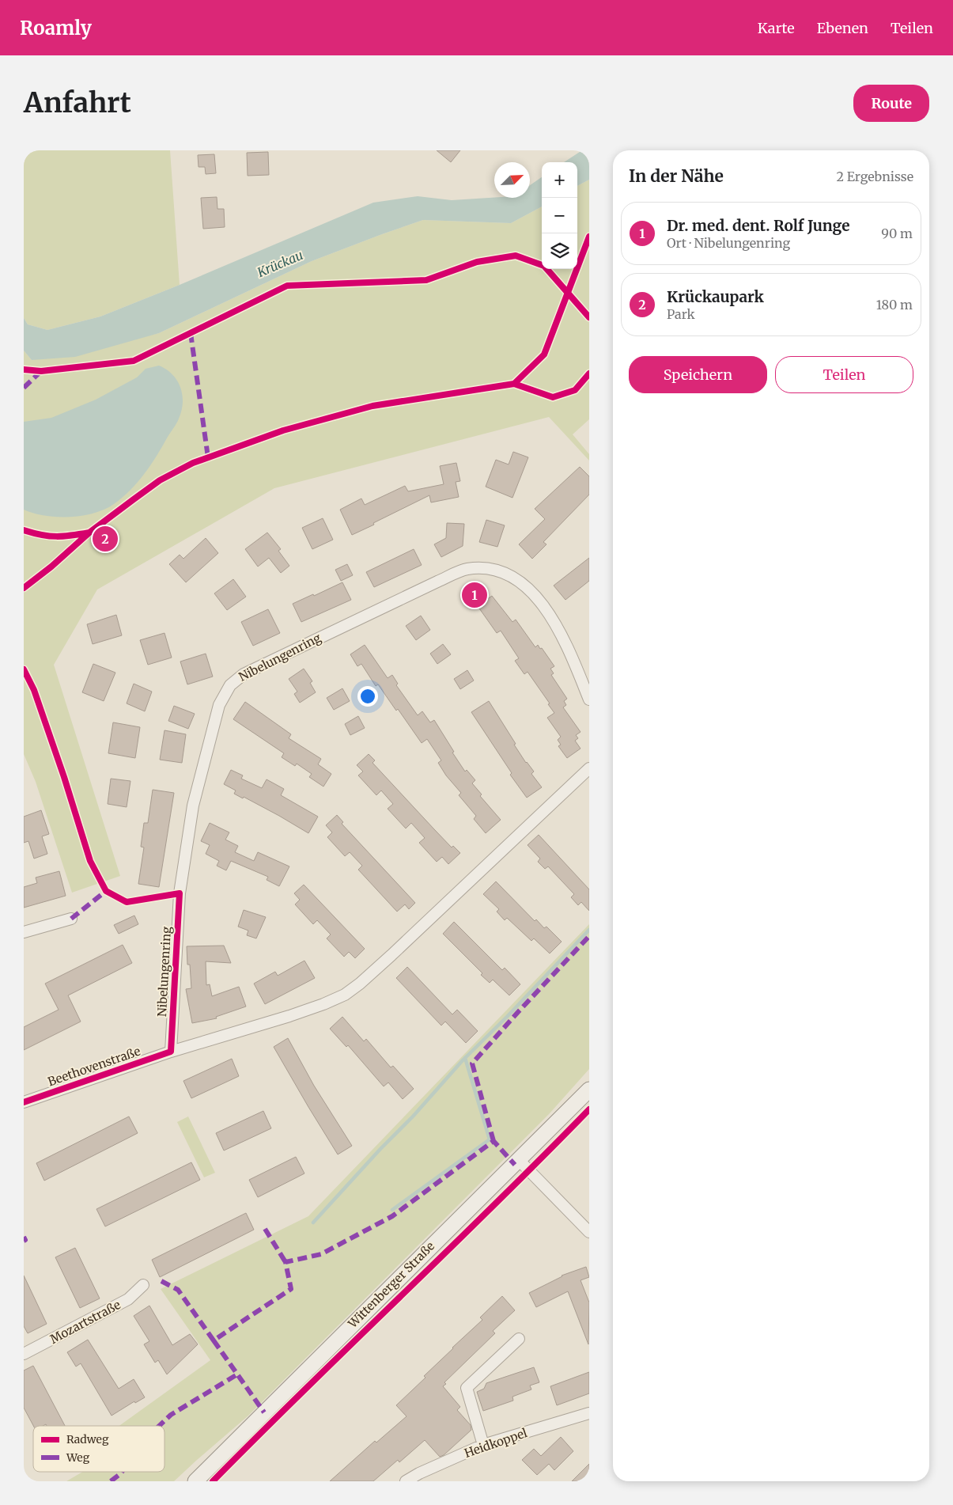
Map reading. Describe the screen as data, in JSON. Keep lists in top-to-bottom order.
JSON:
{
  "streets": {
    "main road": ["Wittenberger Straße"],
    "street": [
      "Nibelungenring",
      "Beethovenstraße",
      "Mozartstraße",
      "Heidkoppel"
    ]
  },
  "crossings": [
    ["Nibelungenring", "Beethovenstraße"]
  ],
  "water": ["Krückau"],
  "legend": ["Radweg", "Weg"],
  "north": "top right",
  "page": {
    "header": "Roamly",
    "nav": ["Karte", "Ebenen", "Teilen"],
    "buttons": [
      "Route",
      ["Speichern", "Teilen"]
    ],
    "title": "Anfahrt",
    "heading": ["In der Nähe", "2 Ergebnisse"],
    "map_buttons": ["+", "−"],
    "list": [
      {
        "mark": "1",
        "name": "Dr. med. dent. Rolf Junge",
        "note": "Ort · Nibelungenring",
        "value": "90 m"
      },
      {
        "mark": "2",
        "name": "Krückaupark",
        "note": "Park",
        "value": "180 m"
      }
    ],
    "pins": ["2", "1"]
  }
}
